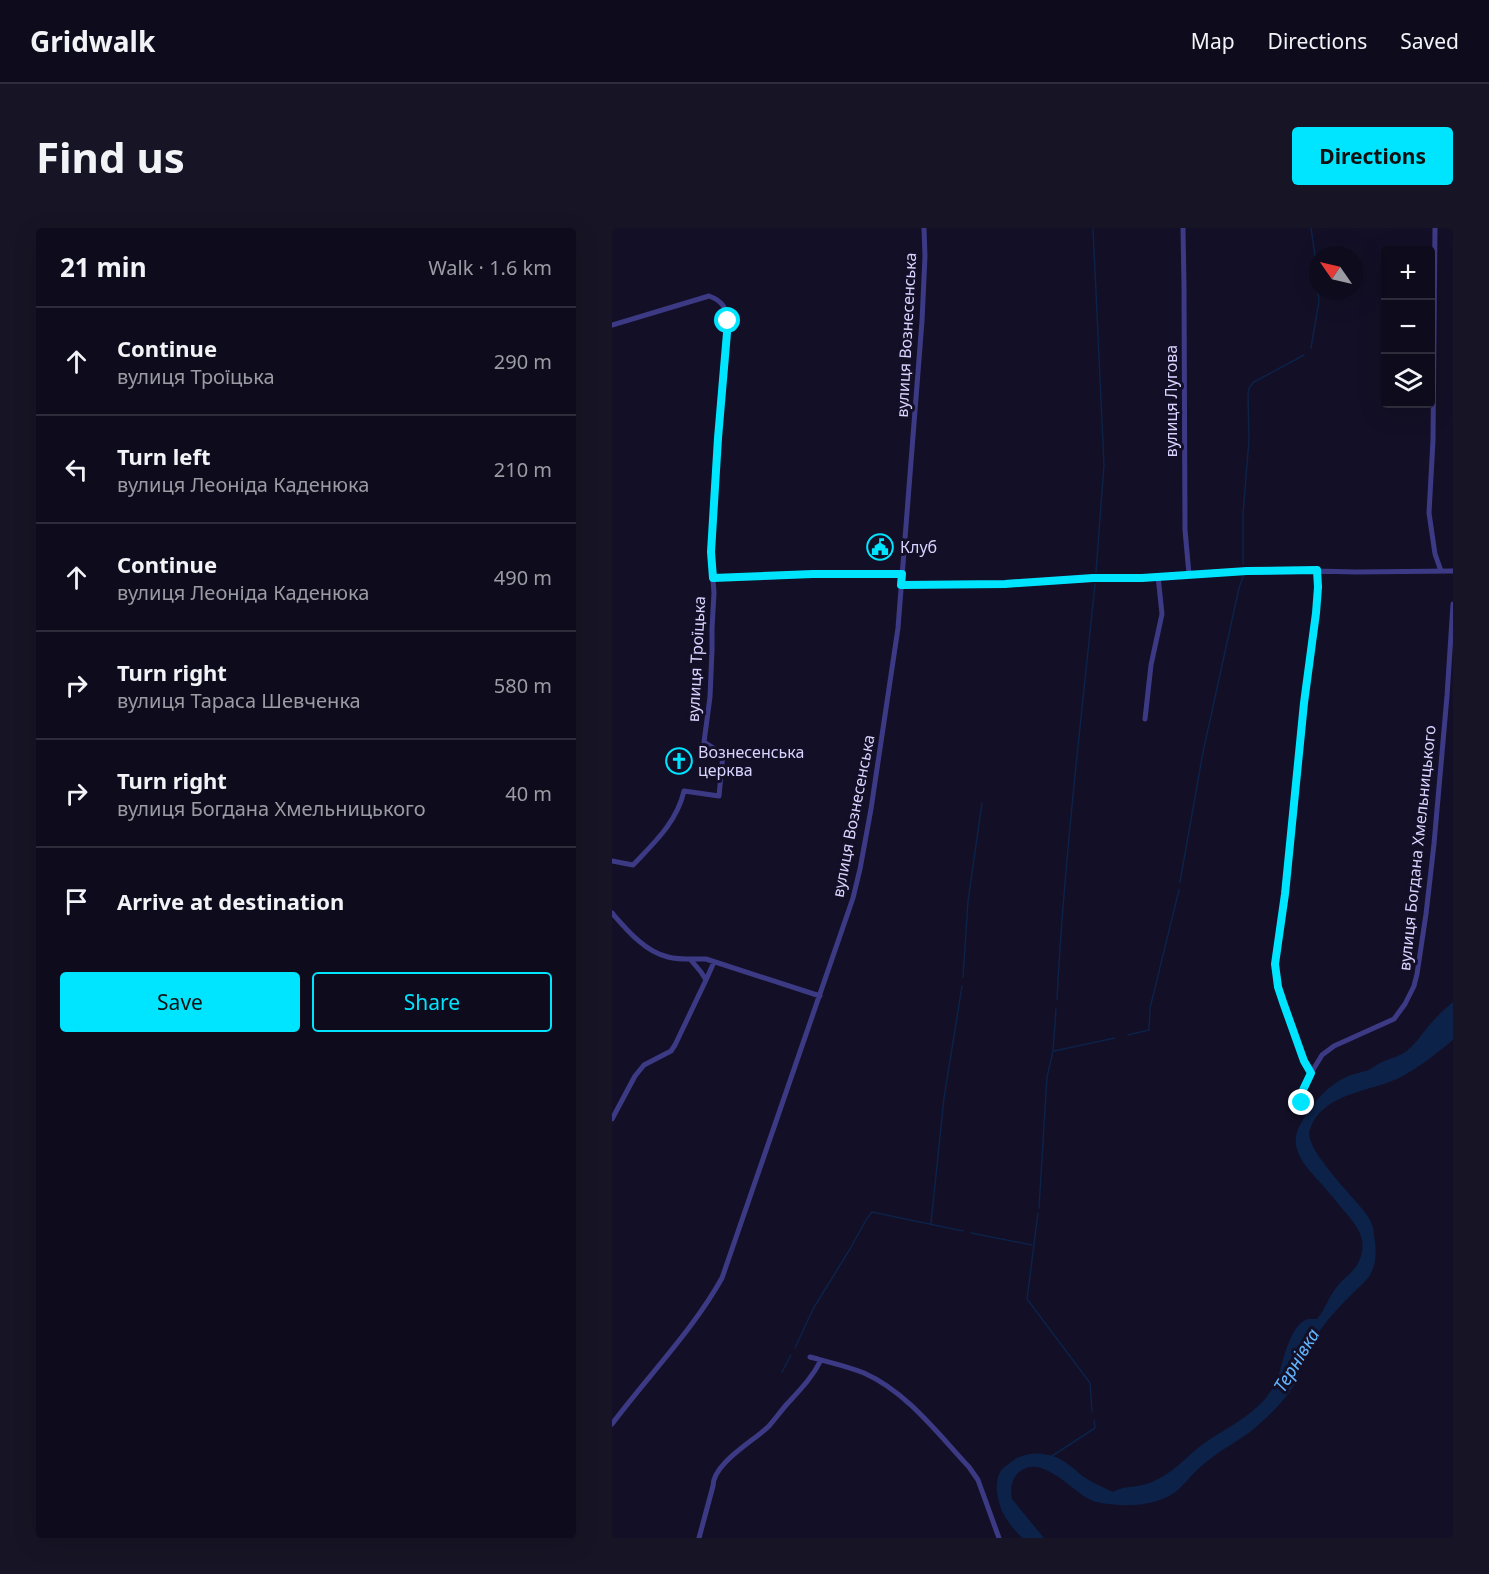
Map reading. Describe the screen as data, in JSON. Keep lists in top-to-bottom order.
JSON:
{
  "streets": {
    "street": [
      "вулиця Вознесенська",
      "вулиця Лугова",
      "вулиця Троїцька",
      "вулиця Богдана Хмельницького"
    ]
  },
  "water": ["Тернівка"],
  "places": {
    "public building": ["Клуб"],
    "church": ["Вознесенська церква"]
  },
  "north": "top left",
  "page": {
    "header": "Gridwalk",
    "nav": ["Map", "Directions", "Saved"],
    "buttons": [
      "Directions",
      ["Save", "Share"]
    ],
    "title": "Find us",
    "heading": ["21 min", "Walk · 1.6 km"],
    "map_buttons": ["+", "−"],
    "list": [
      ["Continue", "вулиця Троїцька", "290 m"],
      ["Turn left", "вулиця Леоніда Каденюка", "210 m"],
      ["Continue", "вулиця Леоніда Каденюка", "490 m"],
      ["Turn right", "вулиця Тараса Шевченка", "580 m"],
      ["Turn right", "вулиця Богдана Хмельницького", "40 m"],
      "Arrive at destination"
    ]
  }
}
